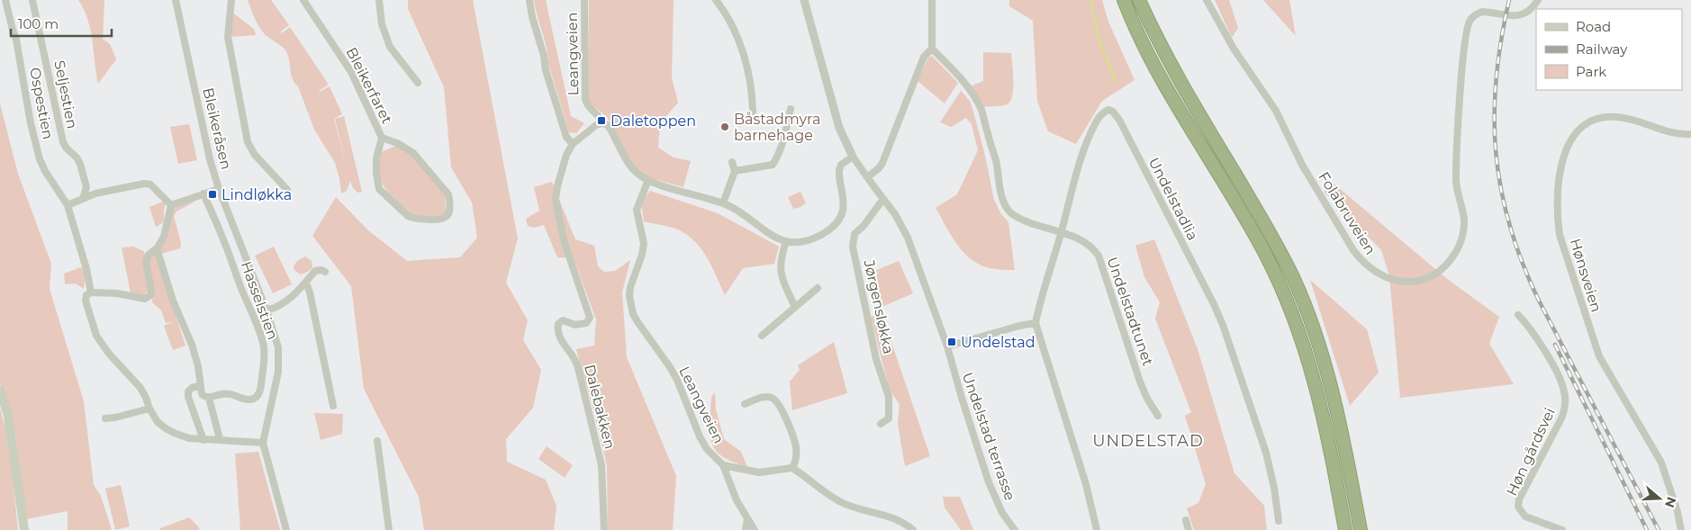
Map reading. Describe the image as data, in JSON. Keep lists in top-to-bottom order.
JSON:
{
  "streets": {
    "street": [
      "Leangveien",
      "Bleikerfaret",
      "Seljestien",
      "Ospestien",
      "Bleikeråsen",
      "Undelstadlia",
      "Folabruveien",
      "Hønsveien",
      "Hasselstien",
      "Jørgensløkka",
      "Undelstadtunet",
      "Dalebakken",
      "Undelstad terrasse",
      "Høn gårdsvei"
    ]
  },
  "crossings": [
    ["Undelstadlia", "Undelstadtunet"]
  ],
  "districts": ["UNDELSTAD"],
  "places": {
    "transit": ["Daletoppen", "Lindløkka", "Undelstad"],
    "other": ["Båstadmyra barnehage"]
  },
  "legend": ["Road", "Railway", "Park"],
  "scale_bar": "100 m",
  "north": "right"
}
